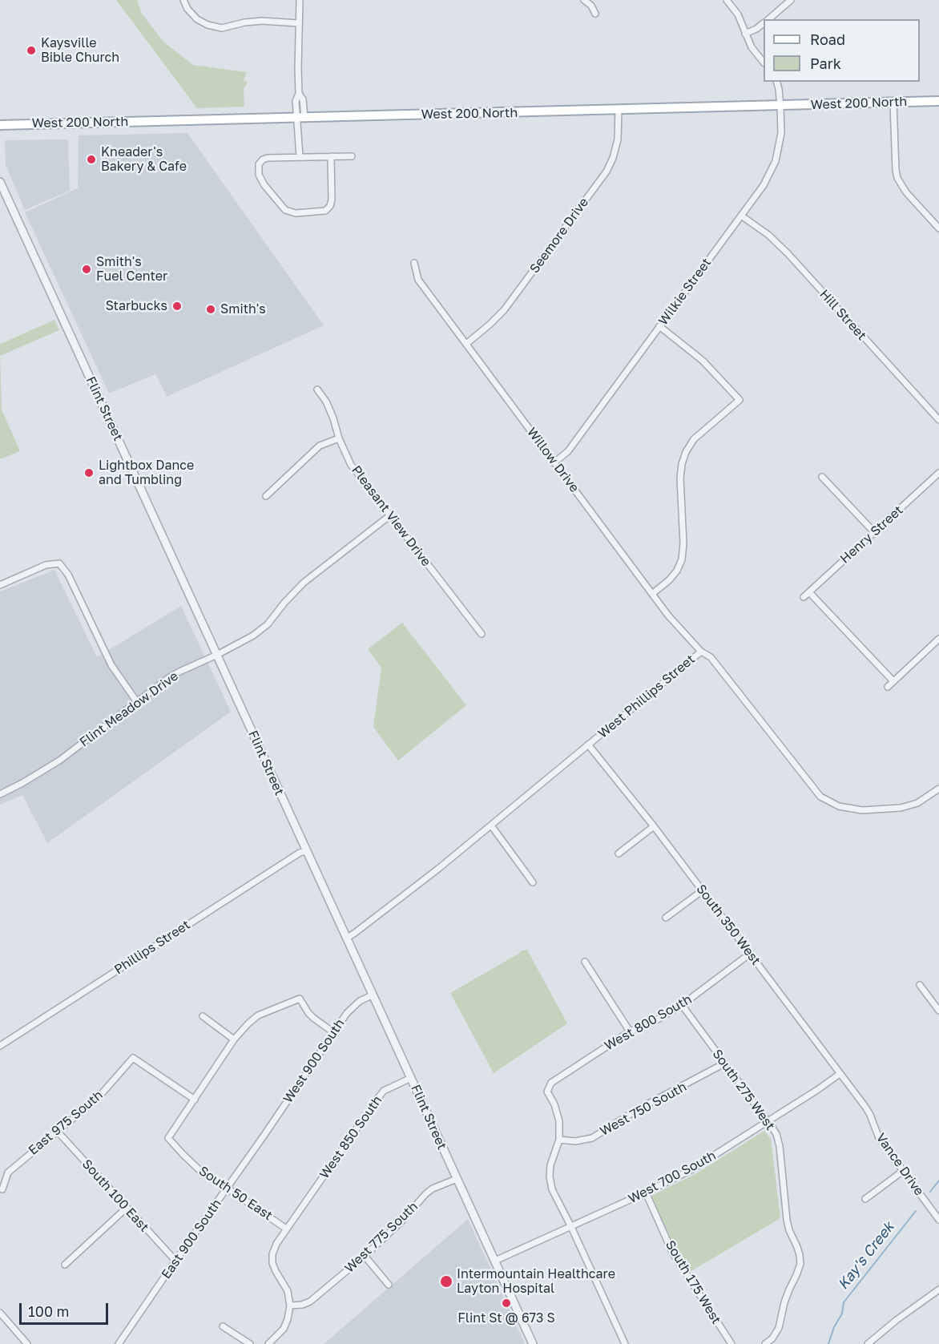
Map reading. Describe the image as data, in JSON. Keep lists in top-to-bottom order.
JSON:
{
  "streets": {
    "main road": ["West 200 North"],
    "street": [
      "Seemore Drive",
      "Wilkie Street",
      "Hill Street",
      "Flint Street",
      "Willow Drive",
      "Pleasant View Drive",
      "Henry Street",
      "West Phillips Street",
      "Flint Meadow Drive",
      "South 350 West",
      "Phillips Street",
      "West 800 South",
      "West 900 South",
      "South 275 West",
      "West 750 South",
      "East 975 South",
      "West 850 South",
      "Vance Drive",
      "West 700 South",
      "South 50 East",
      "South 100 East",
      "West 775 South",
      "East 900 South",
      "South 175 West"
    ]
  },
  "crossings": [
    ["West 200 North", "Seemore Drive"],
    ["West 200 North", "Wilkie Street"],
    ["Seemore Drive", "Willow Drive"],
    ["Wilkie Street", "Hill Street"],
    ["Wilkie Street", "Willow Drive"],
    ["Flint Street", "West Phillips Street"],
    ["Flint Street", "Flint Meadow Drive"],
    ["Flint Street", "Phillips Street"],
    ["Flint Street", "West 900 South"],
    ["Flint Street", "West 850 South"],
    ["Flint Street", "West 700 South"],
    ["Flint Street", "West 775 South"],
    ["Willow Drive", "West Phillips Street"],
    ["Pleasant View Drive", "Flint Meadow Drive"],
    ["West Phillips Street", "South 350 West"],
    ["South 350 West", "West 800 South"],
    ["South 350 West", "Vance Drive"],
    ["South 350 West", "West 700 South"],
    ["West 800 South", "South 275 West"],
    ["West 800 South", "West 750 South"],
    ["West 900 South", "East 900 South"],
    ["South 275 West", "West 750 South"],
    ["South 275 West", "West 700 South"],
    ["East 975 South", "South 50 East"],
    ["East 975 South", "South 100 East"],
    ["West 850 South", "South 50 East"],
    ["West 850 South", "West 775 South"],
    ["West 700 South", "South 175 West"],
    ["South 50 East", "East 900 South"],
    ["South 100 East", "East 900 South"]
  ],
  "water": ["Kay's Creek"],
  "places": [
    "Kaysville Bible Church",
    "Kneader's Bakery & Cafe",
    "Smith's Fuel Center",
    "Starbucks",
    "Smith's",
    "Lightbox Dance and Tumbling",
    "Intermountain Healthcare Layton Hospital",
    "Flint St @ 673 S"
  ],
  "legend": ["Road", "Park"],
  "scale_bar": "100 m"
}
